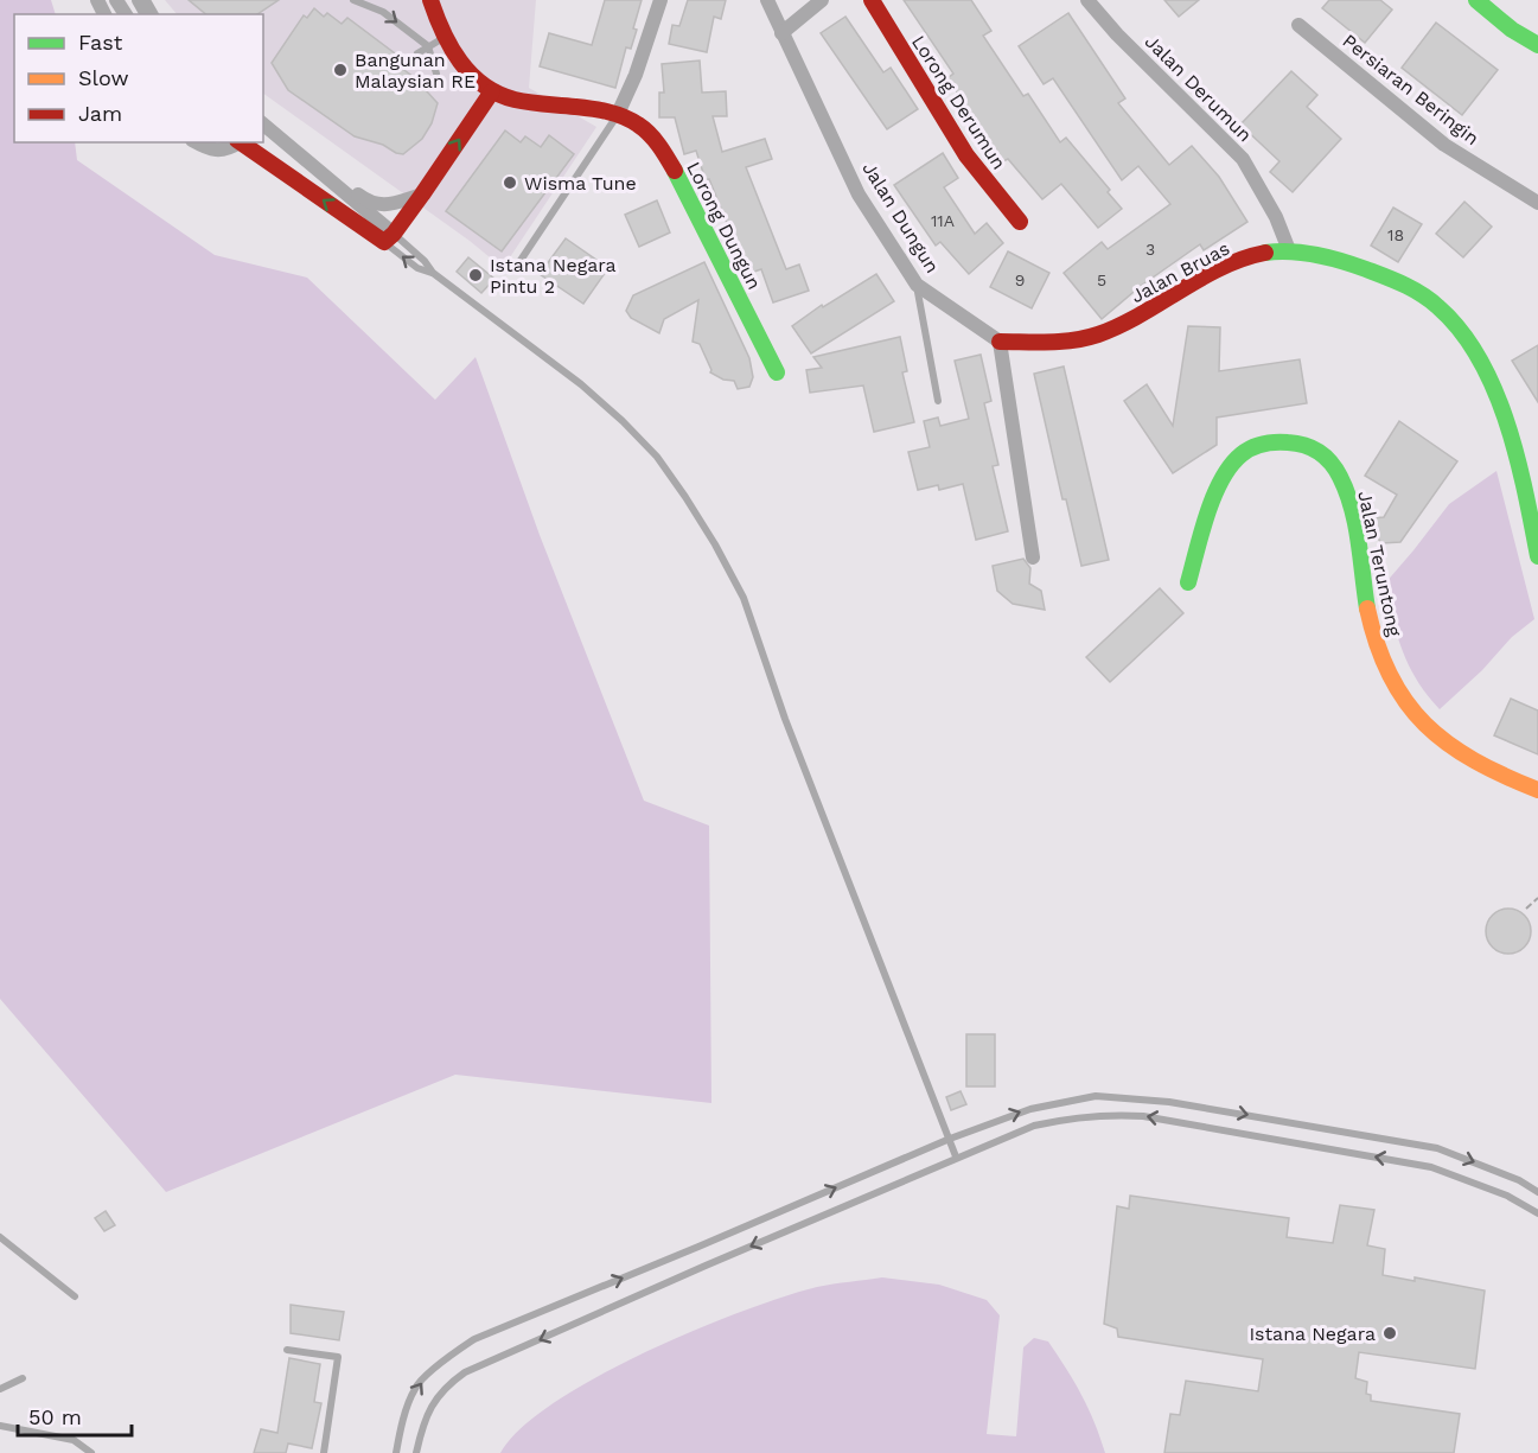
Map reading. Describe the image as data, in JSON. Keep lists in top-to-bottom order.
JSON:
{
  "streets": {
    "street": [
      "Jalan Derumun",
      "Persiaran Beringin",
      "Lorong Derumun",
      "Jalan Dungun",
      "Lorong Dungun",
      "Jalan Bruas",
      "Jalan Teruntong"
    ]
  },
  "crossings": [
    ["Jalan Derumun", "Jalan Bruas"],
    ["Jalan Dungun", "Jalan Bruas"]
  ],
  "places": [
    "Bangunan Malaysian RE",
    "Wisma Tune",
    "Istana Negara Pintu 2",
    "Istana Negara"
  ],
  "house_numbers": [
    "11A",
    "18",
    "3",
    "9",
    "5"
  ],
  "legend": ["Fast", "Slow", "Jam"],
  "scale_bar": "50 m"
}
